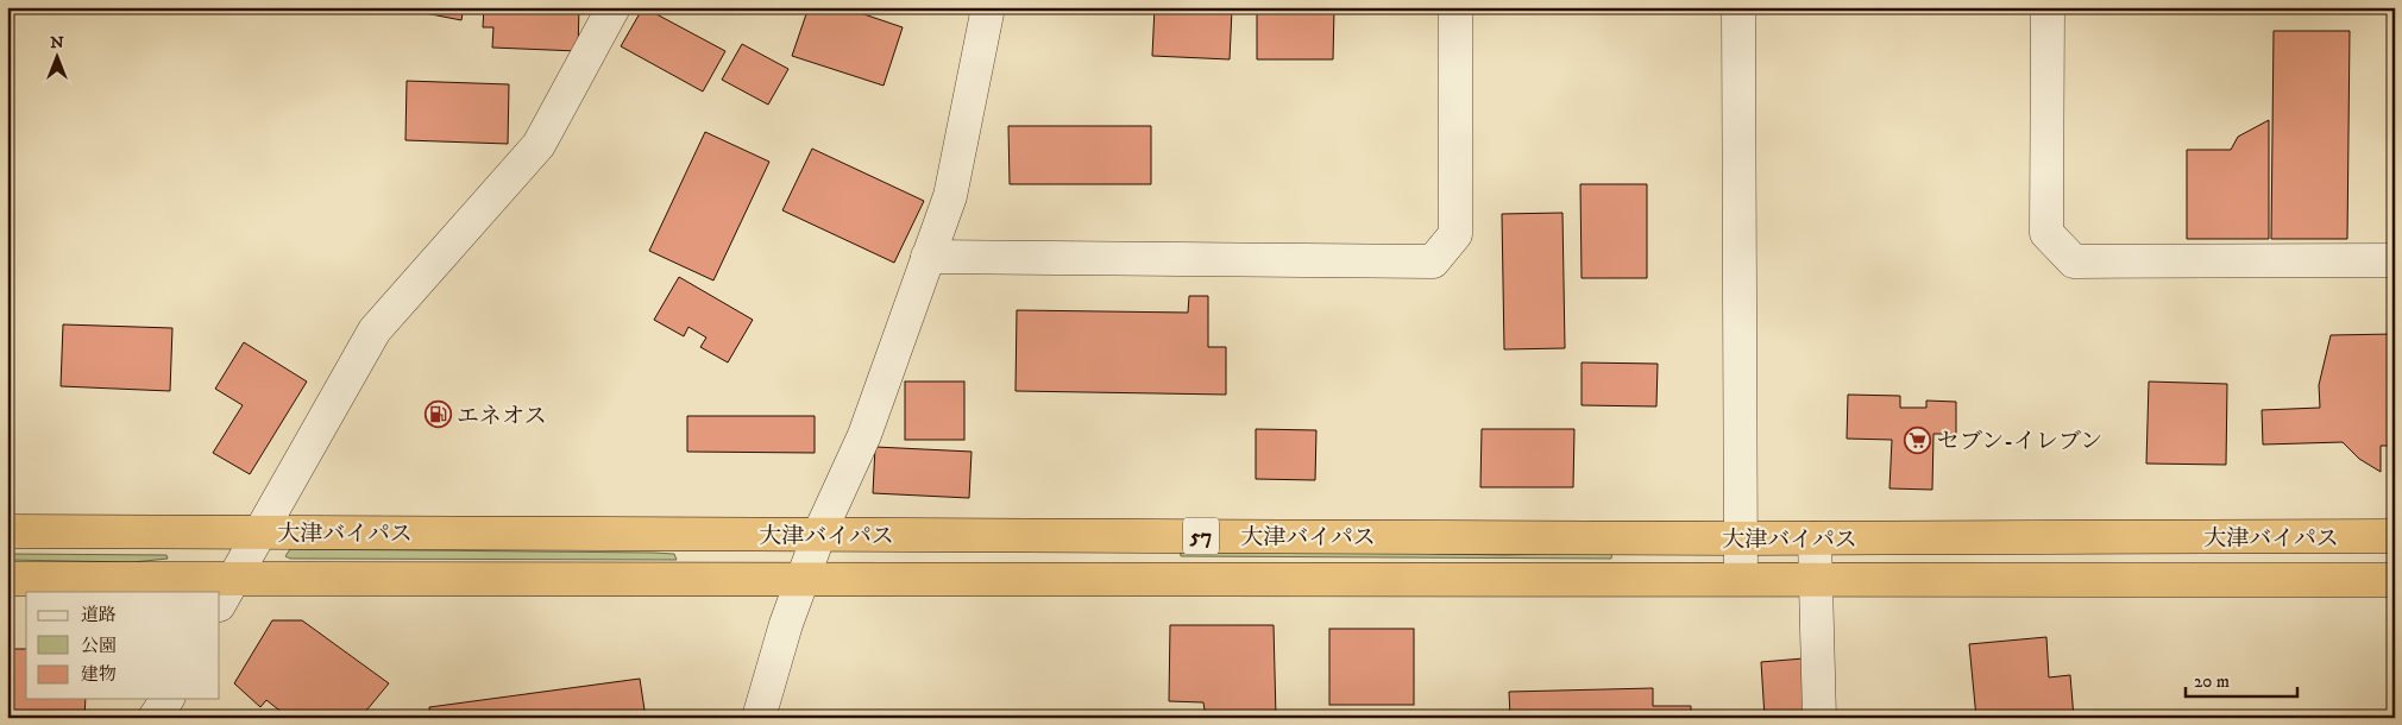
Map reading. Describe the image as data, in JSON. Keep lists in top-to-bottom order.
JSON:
{
  "streets": {
    "highway": ["大津バイパス", "57"]
  },
  "places": {
    "fuel station": ["エネオス"],
    "supermarket": ["セブン-イレブン"]
  },
  "legend": ["道路", "公園", "建物"],
  "scale_bar": "20 m",
  "north": "top"
}
